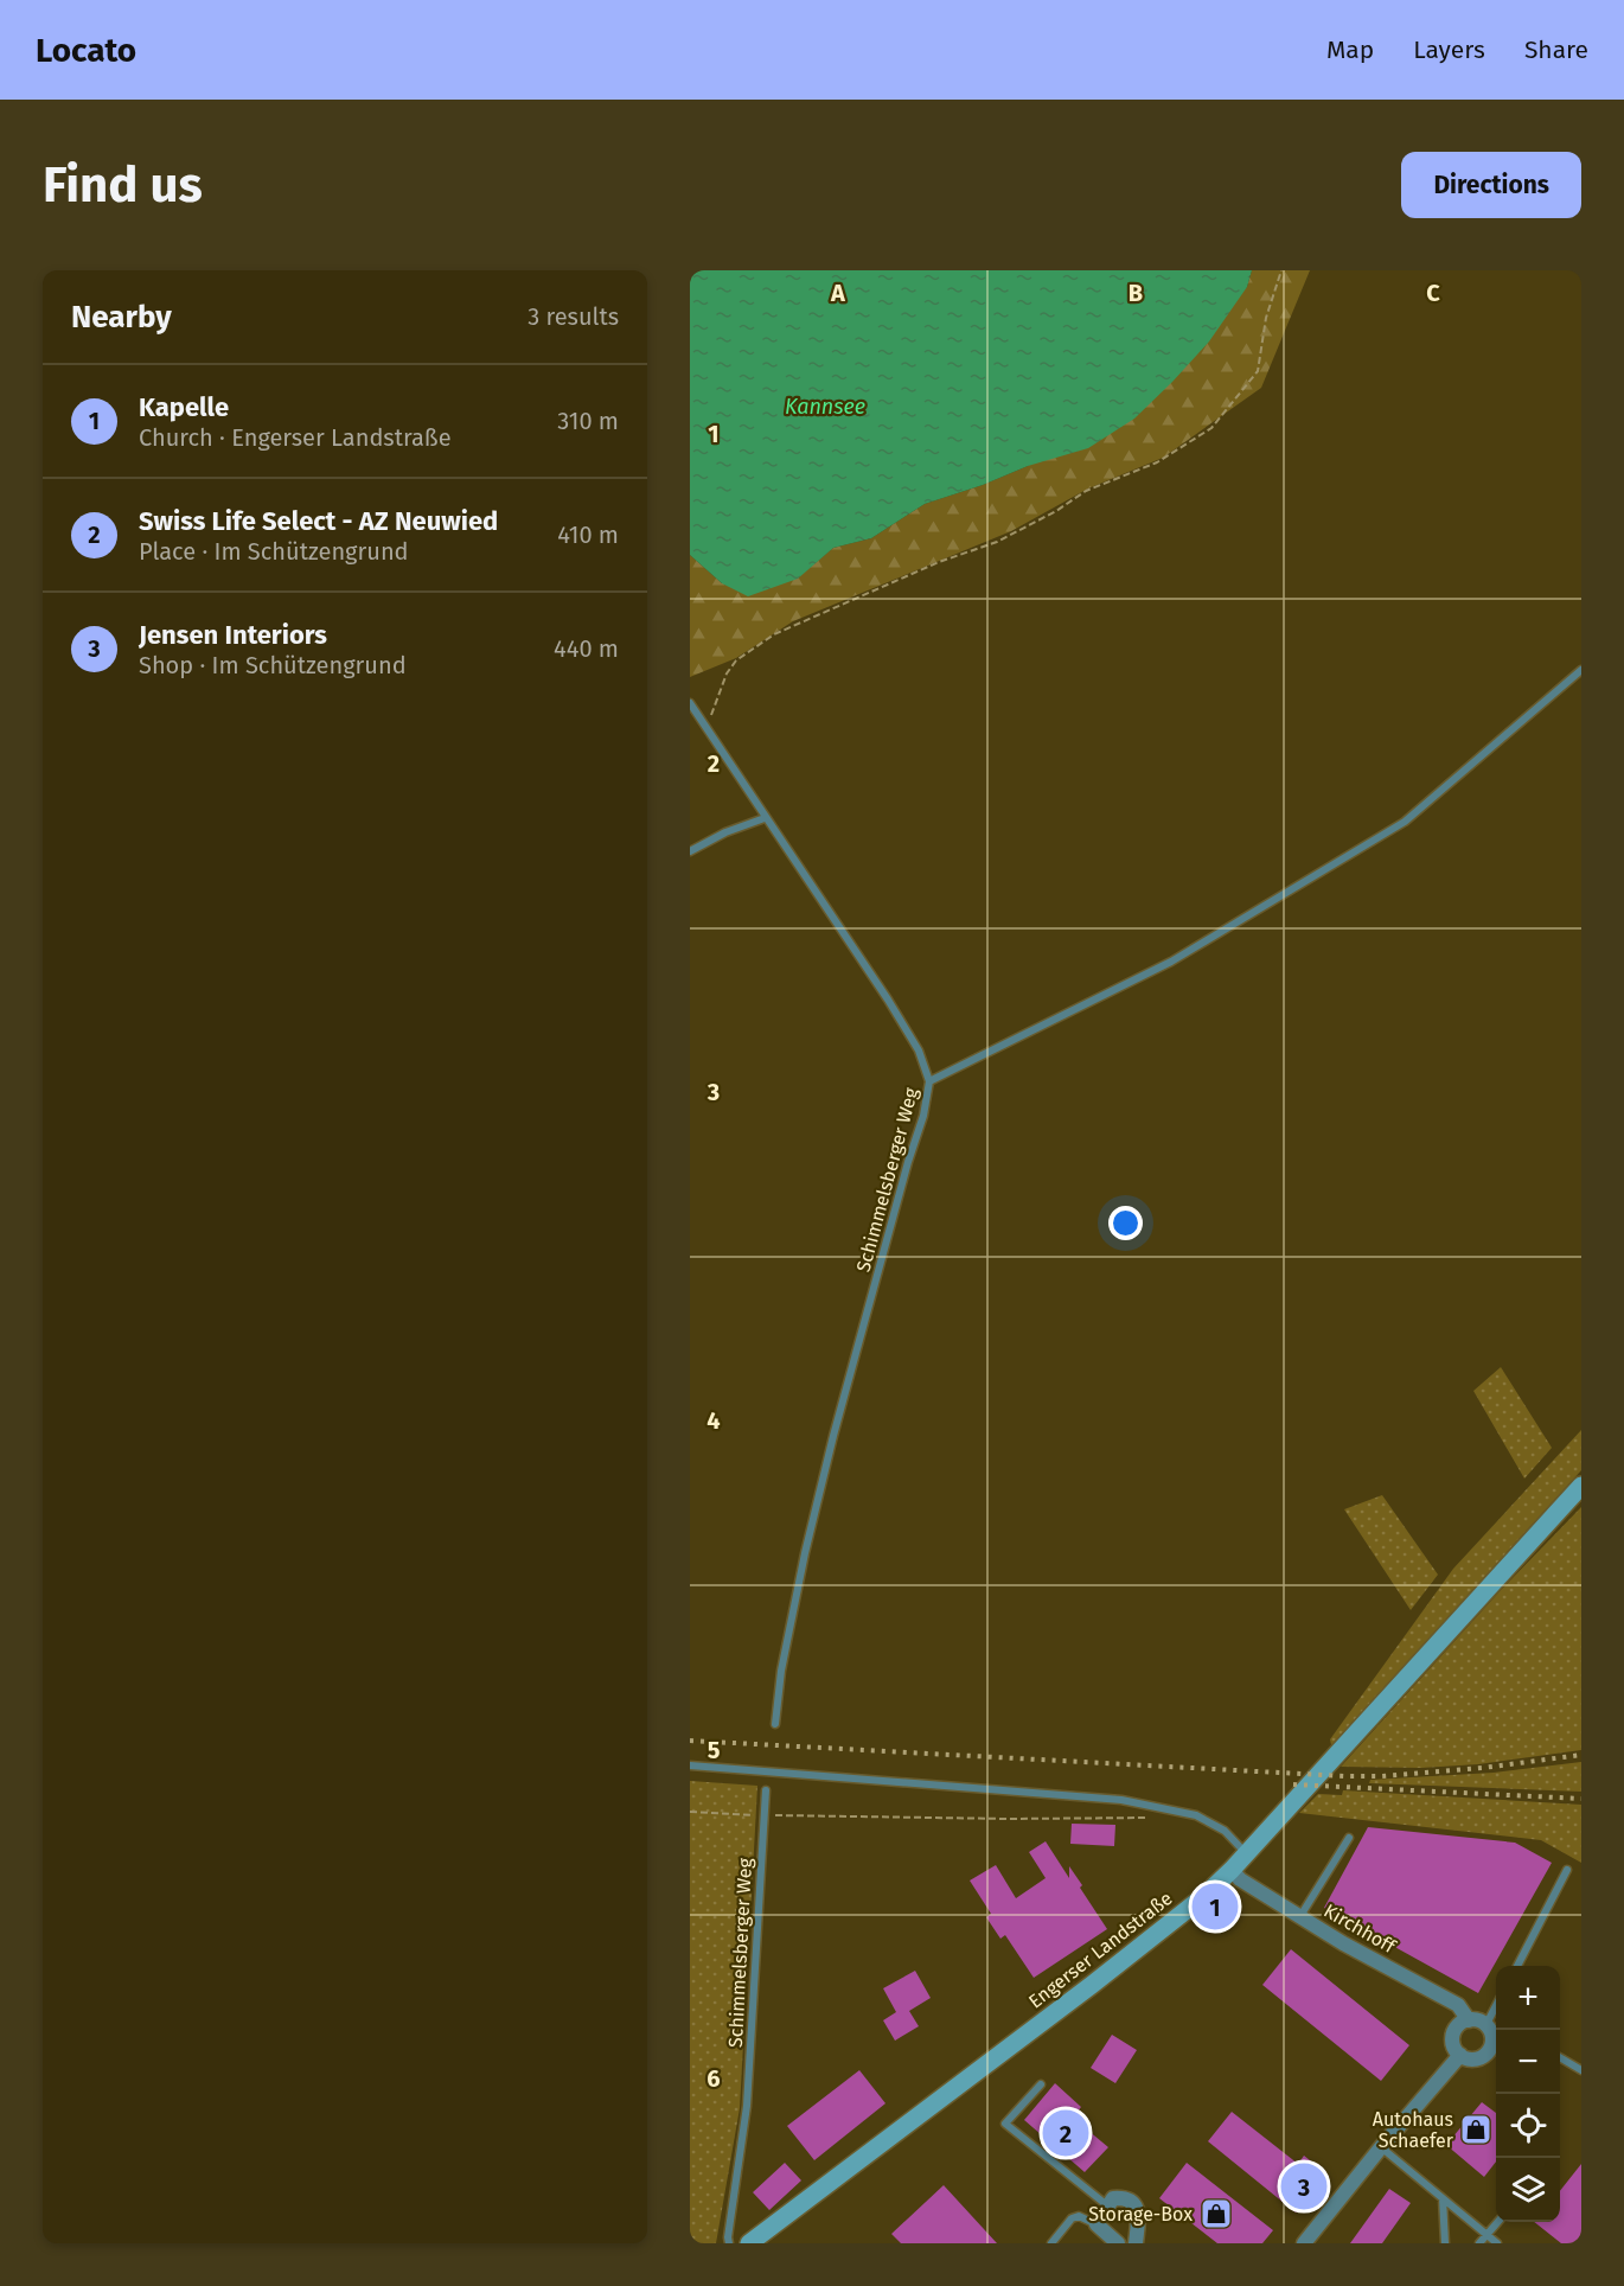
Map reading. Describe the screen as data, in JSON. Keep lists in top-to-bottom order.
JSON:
{
  "streets": {
    "main road": ["Engerser Landstraße"],
    "street": ["Kirchhoff"],
    "lane": ["Schimmelsberger Weg"]
  },
  "crossings": [
    ["Kirchhoff", "Engerser Landstraße"]
  ],
  "water": ["Kannsee"],
  "places": {
    "shop": ["Autohaus Schaefer", "Storage-Box"]
  },
  "page": {
    "header": "Locato",
    "nav": ["Map", "Layers", "Share"],
    "buttons": "Directions",
    "title": "Find us",
    "heading": ["Nearby", "3 results"],
    "list": [
      {
        "mark": "1",
        "name": "Kapelle",
        "note": "Church · Engerser Landstraße",
        "value": "310 m"
      },
      {
        "mark": "2",
        "name": "Swiss Life Select - AZ Neuwied",
        "note": "Place · Im Schützengrund",
        "value": "410 m"
      },
      {
        "mark": "3",
        "name": "Jensen Interiors",
        "note": "Shop · Im Schützengrund",
        "value": "440 m"
      }
    ],
    "pins": ["1", "2", "3"],
    "map_buttons": ["+", "−"]
  },
  "grid": {
    "columns": ["A", "B", "C"],
    "rows": [
      "1",
      "2",
      "3",
      "4",
      "5",
      "6"
    ]
  }
}
